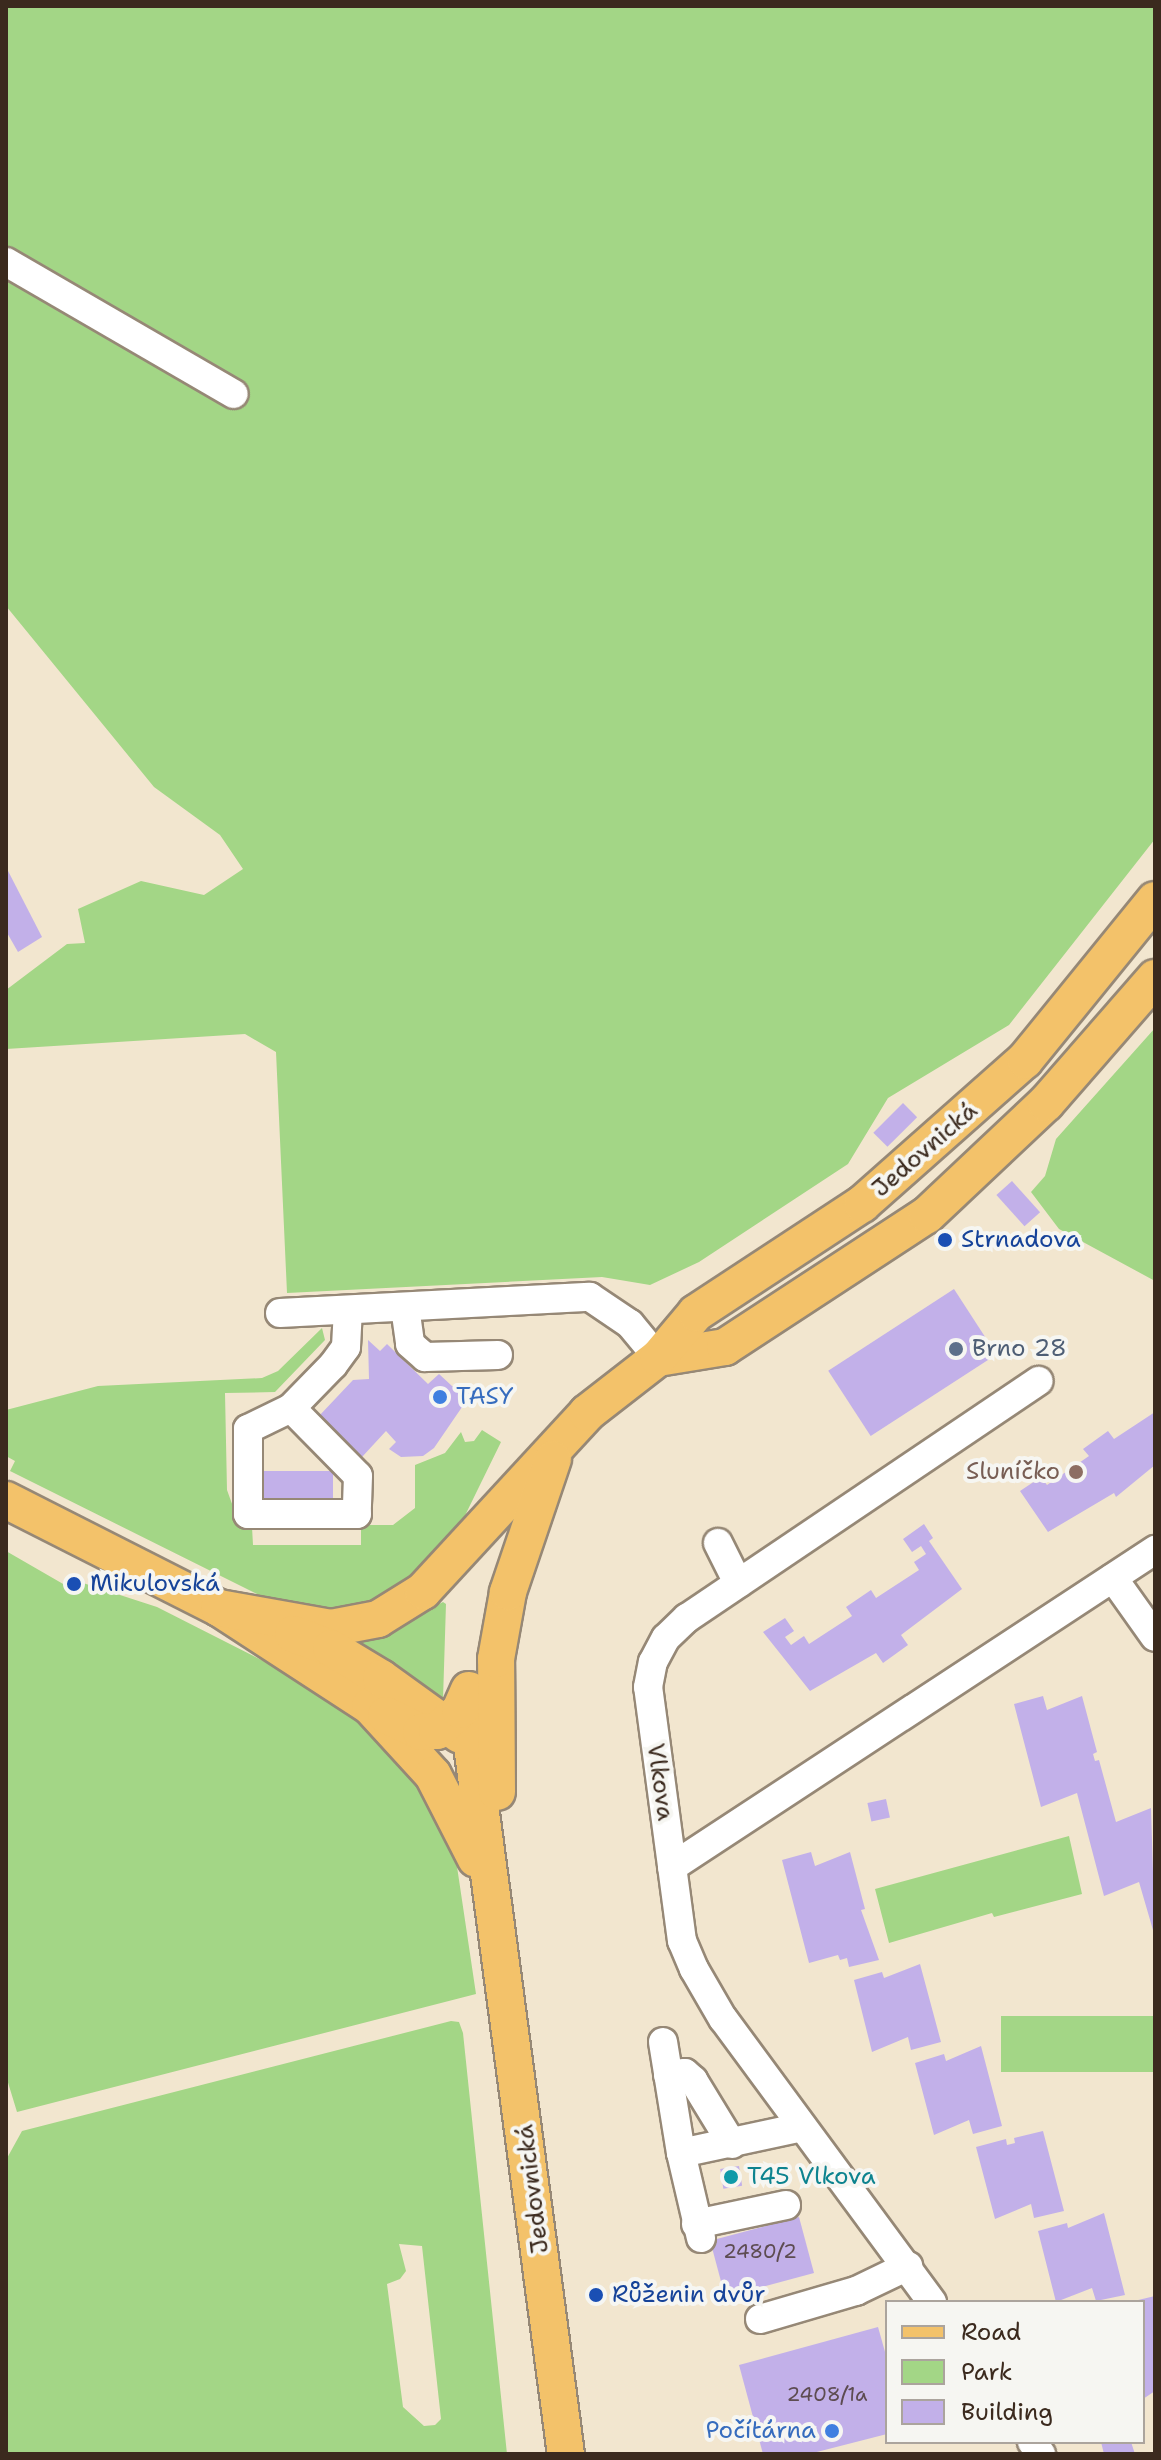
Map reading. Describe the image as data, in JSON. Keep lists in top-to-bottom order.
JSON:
{
  "streets": {
    "main road": ["Jedovnická"],
    "street": ["Vlkova"]
  },
  "places": [
    "Strnadova",
    "Brno 28",
    "TASY",
    "Sluníčko",
    "Mikulovská",
    "T45 Vlkova",
    "Růženin dvůr",
    "Počítárna"
  ],
  "house_numbers": ["2480/2", "2408/1a"],
  "legend": ["Road", "Park", "Building"]
}
